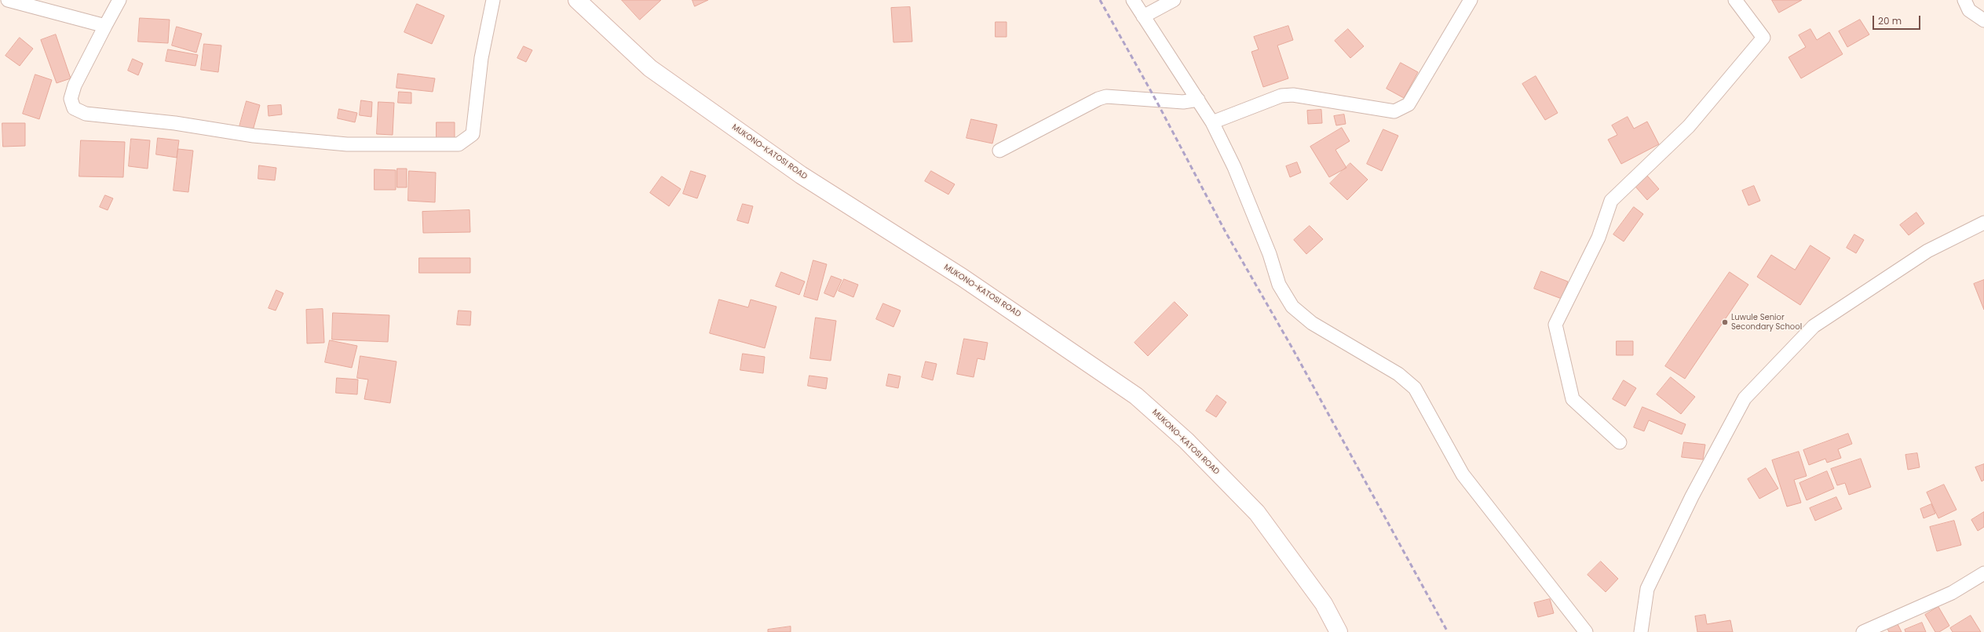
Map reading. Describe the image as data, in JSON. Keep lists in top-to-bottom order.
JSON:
{
  "streets": {
    "main road": ["MUKONO-KATOSI ROAD"]
  },
  "places": ["Luwule Senior Secondary School"],
  "scale_bar": "20 m"
}
